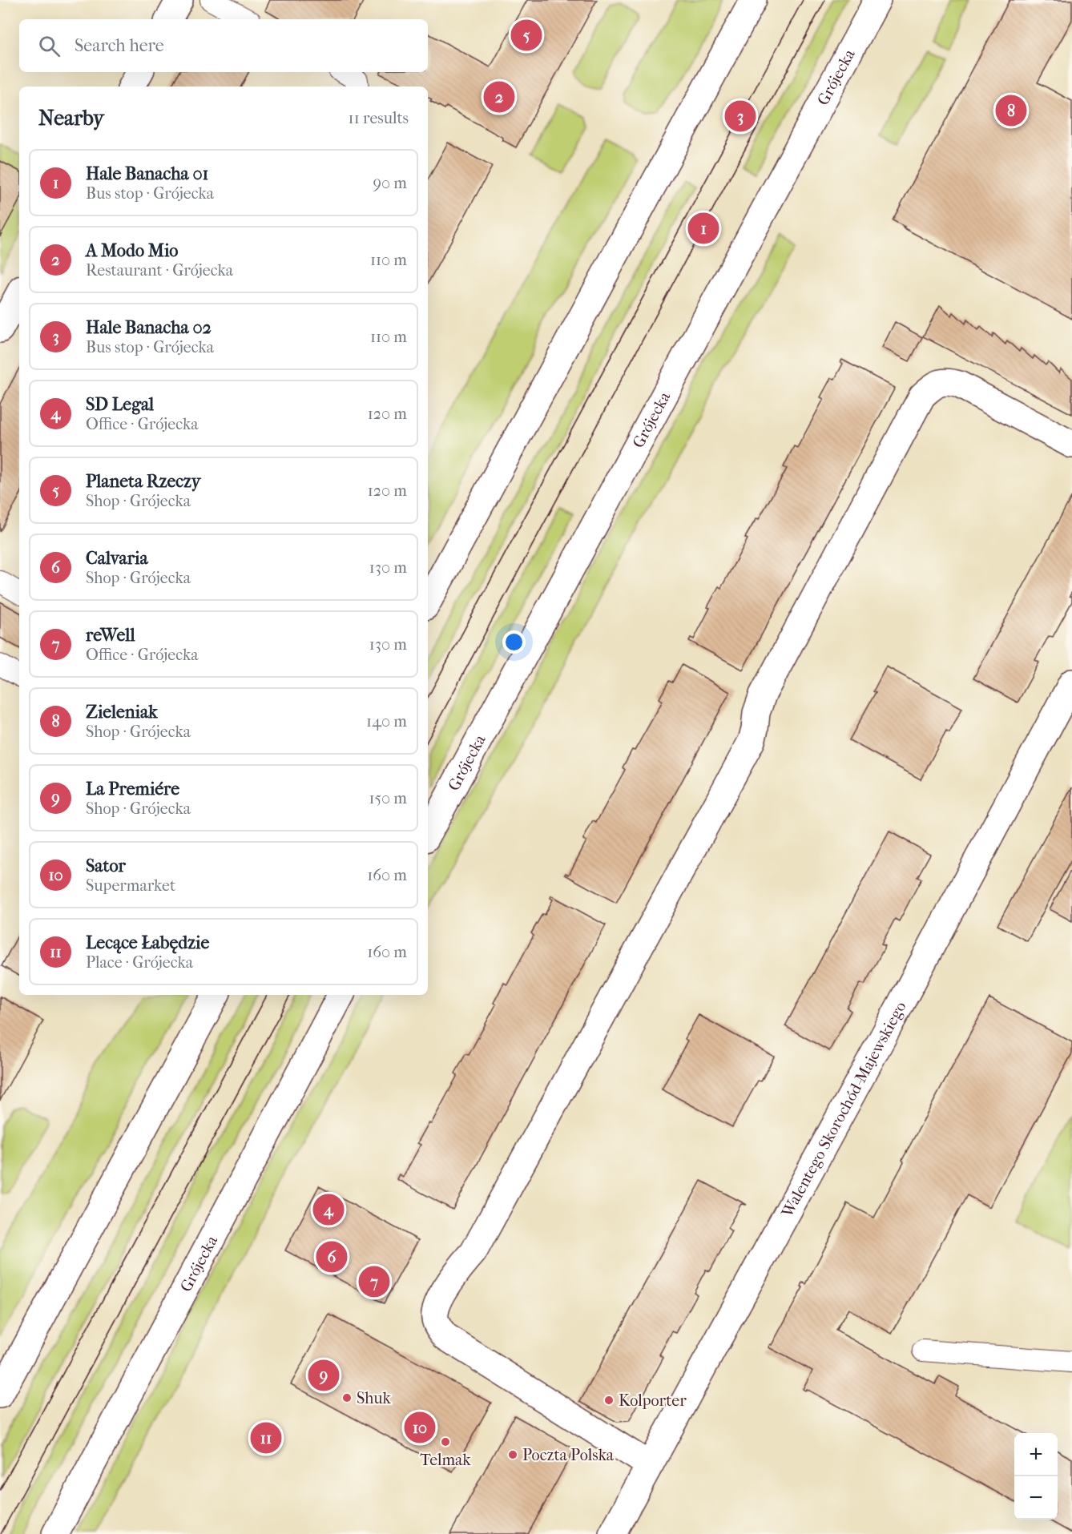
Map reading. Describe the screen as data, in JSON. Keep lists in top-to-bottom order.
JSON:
{
  "streets": {
    "main road": ["Grójecka", "Walentego Skorochód-Majewskiego"]
  },
  "places": [
    "Shuk",
    "Kolporter",
    "Telmak",
    "Poczta Polska"
  ],
  "page": {
    "pins": [
      "5",
      "2",
      "8",
      "3",
      "1",
      "4",
      "6",
      "7",
      "9",
      "10",
      "11"
    ],
    "search": "Search here",
    "heading": ["Nearby", "11 results"],
    "list": [
      {
        "mark": "1",
        "name": "Hale Banacha 01",
        "note": "Bus stop · Grójecka",
        "value": "90 m"
      },
      {
        "mark": "2",
        "name": "A Modo Mio",
        "note": "Restaurant · Grójecka",
        "value": "110 m"
      },
      {
        "mark": "3",
        "name": "Hale Banacha 02",
        "note": "Bus stop · Grójecka",
        "value": "110 m"
      },
      {
        "mark": "4",
        "name": "SD Legal",
        "note": "Office · Grójecka",
        "value": "120 m"
      },
      {
        "mark": "5",
        "name": "Planeta Rzeczy",
        "note": "Shop · Grójecka",
        "value": "120 m"
      },
      {
        "mark": "6",
        "name": "Calvaria",
        "note": "Shop · Grójecka",
        "value": "130 m"
      },
      {
        "mark": "7",
        "name": "reWell",
        "note": "Office · Grójecka",
        "value": "130 m"
      },
      {
        "mark": "8",
        "name": "Zieleniak",
        "note": "Shop · Grójecka",
        "value": "140 m"
      },
      {
        "mark": "9",
        "name": "La Premiére",
        "note": "Shop · Grójecka",
        "value": "150 m"
      },
      {
        "mark": "10",
        "name": "Sator",
        "note": "Supermarket",
        "value": "160 m"
      },
      {
        "mark": "11",
        "name": "Lecące Łabędzie",
        "note": "Place · Grójecka",
        "value": "160 m"
      }
    ],
    "map_buttons": ["+", "−"]
  }
}
